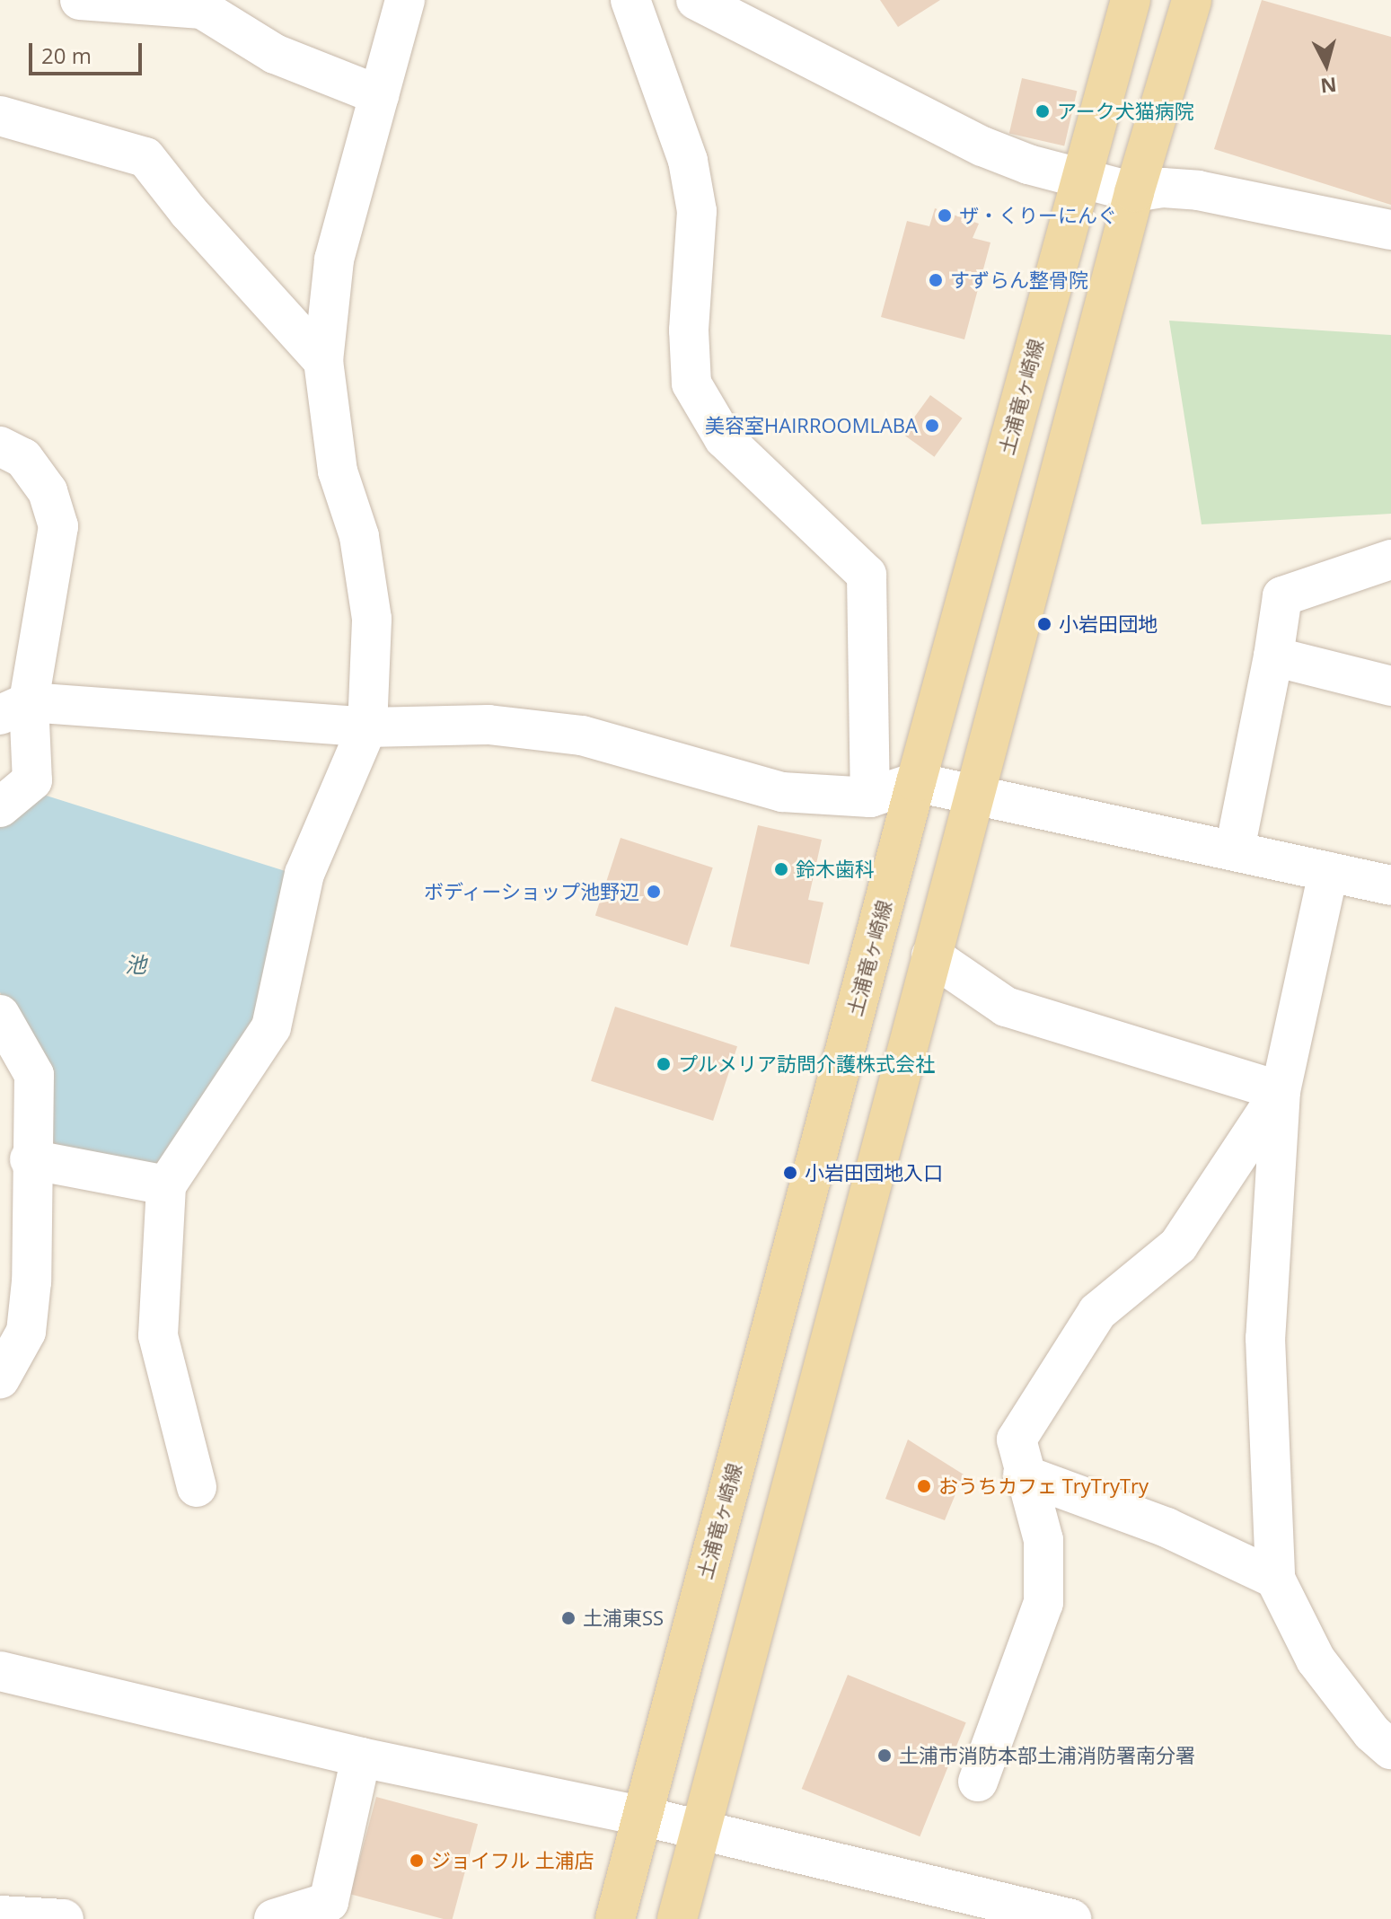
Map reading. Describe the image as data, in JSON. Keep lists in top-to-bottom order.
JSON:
{
  "streets": {
    "main road": ["土浦竜ヶ崎線"]
  },
  "water": ["池"],
  "places": [
    "アーク犬猫病院",
    "ザ・くりーにんぐ",
    "すずらん整骨院",
    "美容室HAIRROOMLABA",
    "小岩田団地",
    "鈴木歯科",
    "ボディーショップ池野辺",
    "プルメリア訪問介護株式会社",
    "小岩田団地入口",
    "おうちカフェ TryTryTry",
    "土浦東SS",
    "土浦市消防本部土浦消防署南分署",
    "ジョイフル 土浦店"
  ],
  "scale_bar": "20 m",
  "north": "bottom"
}
